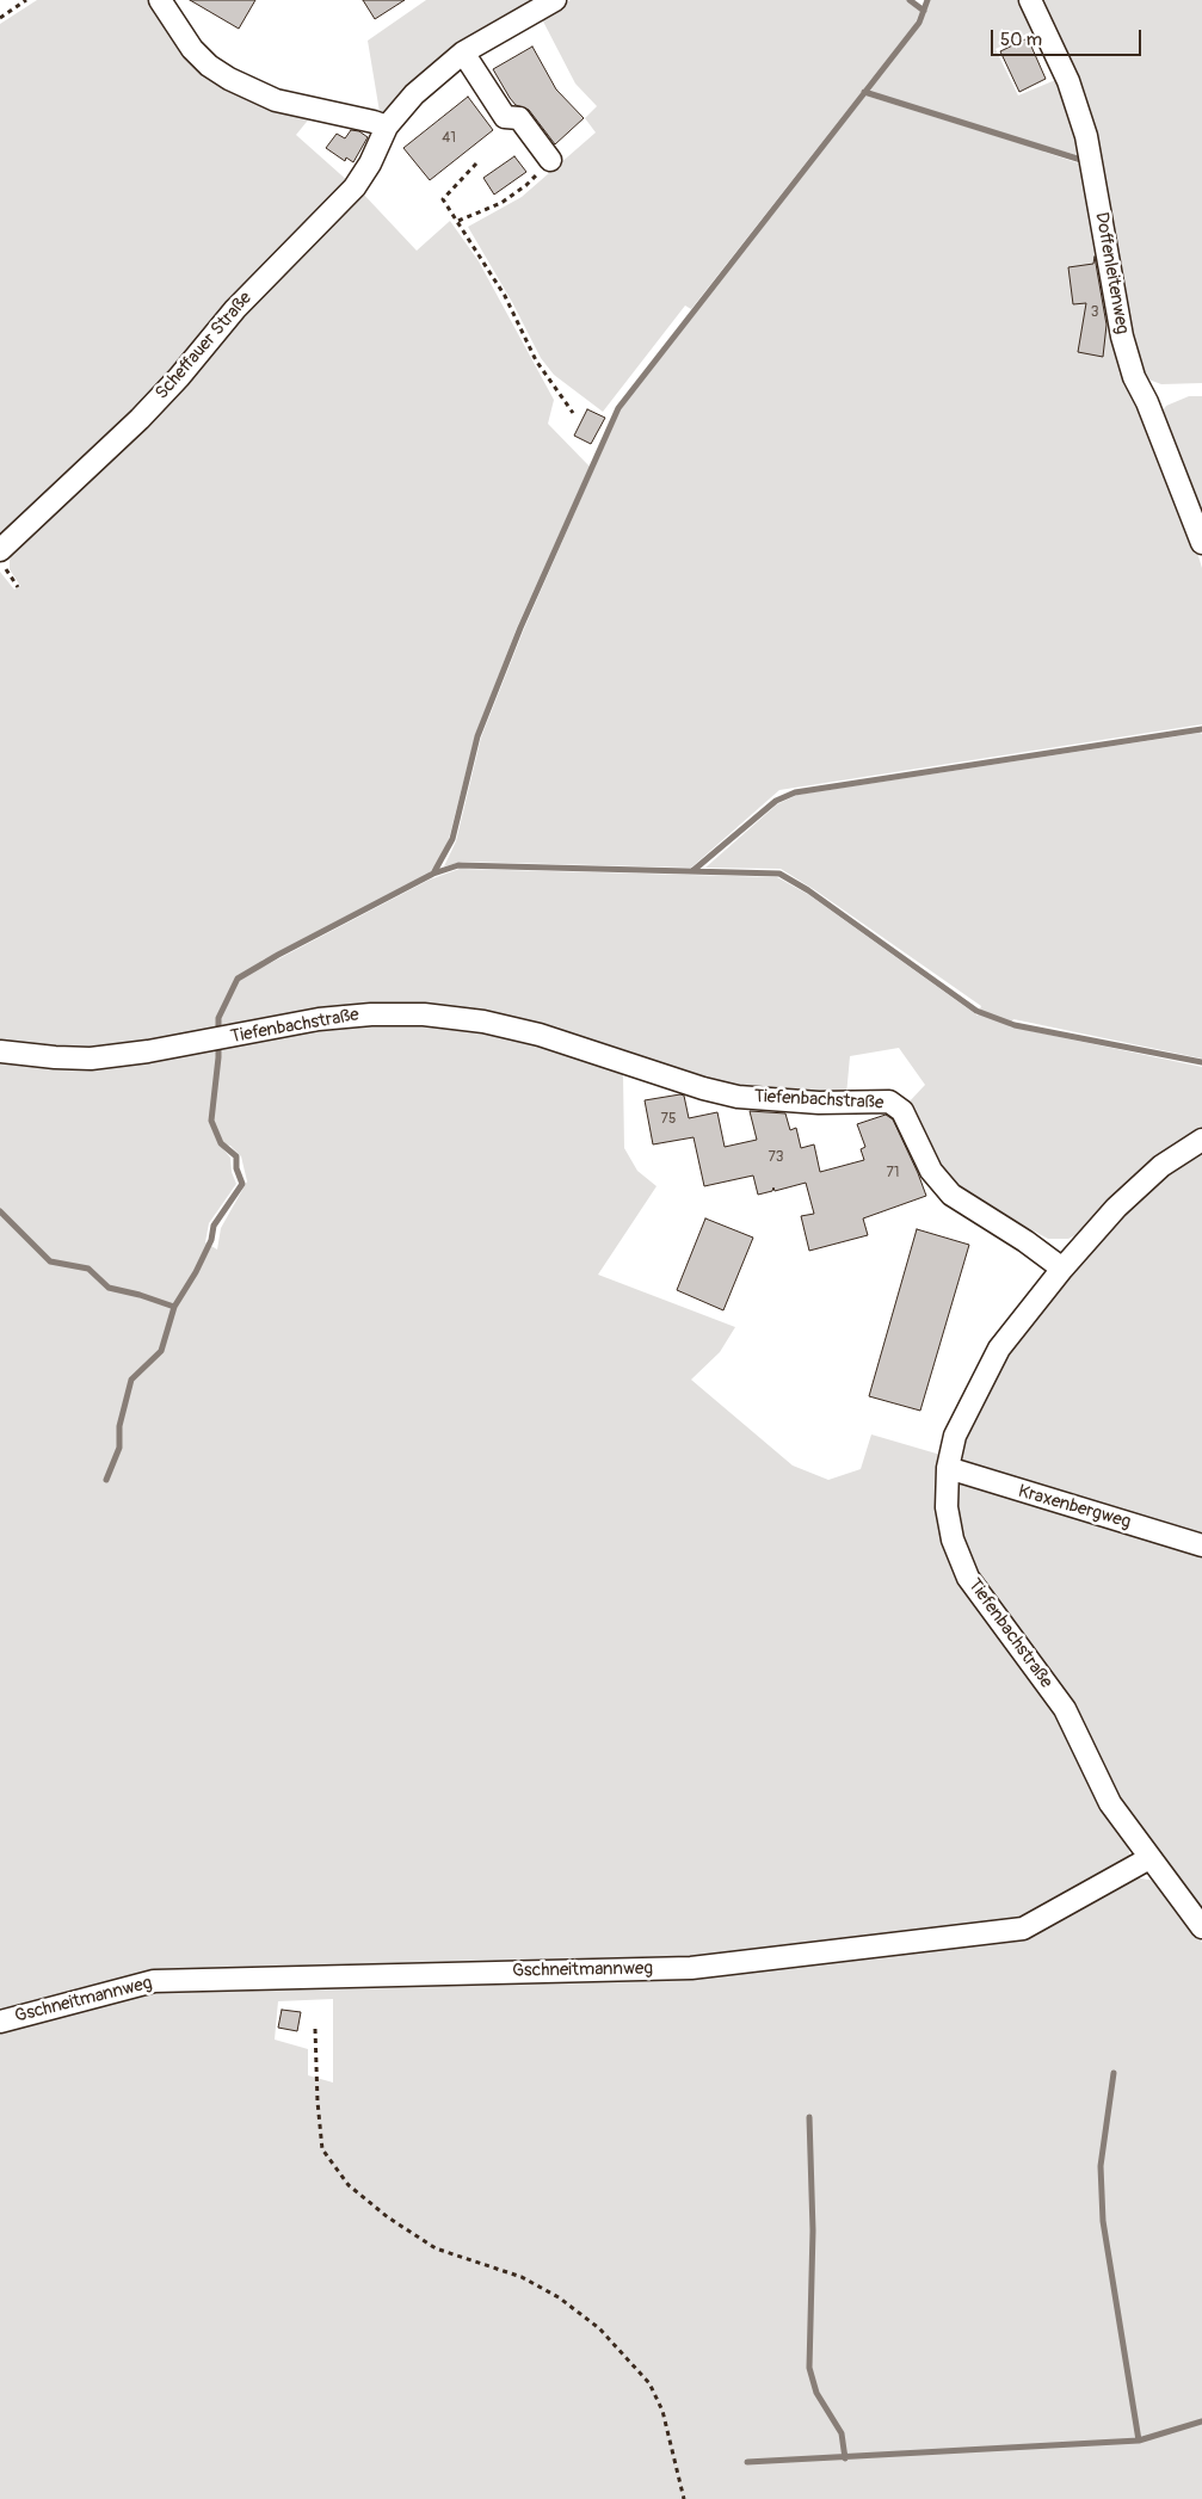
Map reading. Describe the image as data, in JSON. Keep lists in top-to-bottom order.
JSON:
{
  "streets": {
    "street": [
      "Doffenleitenweg",
      "Scheffauer Straße",
      "Tiefenbachstraße",
      "Kraxenbergweg",
      "Gschneitmannweg"
    ]
  },
  "crossings": [
    ["Tiefenbachstraße", "Kraxenbergweg"],
    ["Tiefenbachstraße", "Gschneitmannweg"]
  ],
  "house_numbers": [
    "41",
    "3",
    "75",
    "73",
    "71"
  ],
  "scale_bar": "50 m"
}
